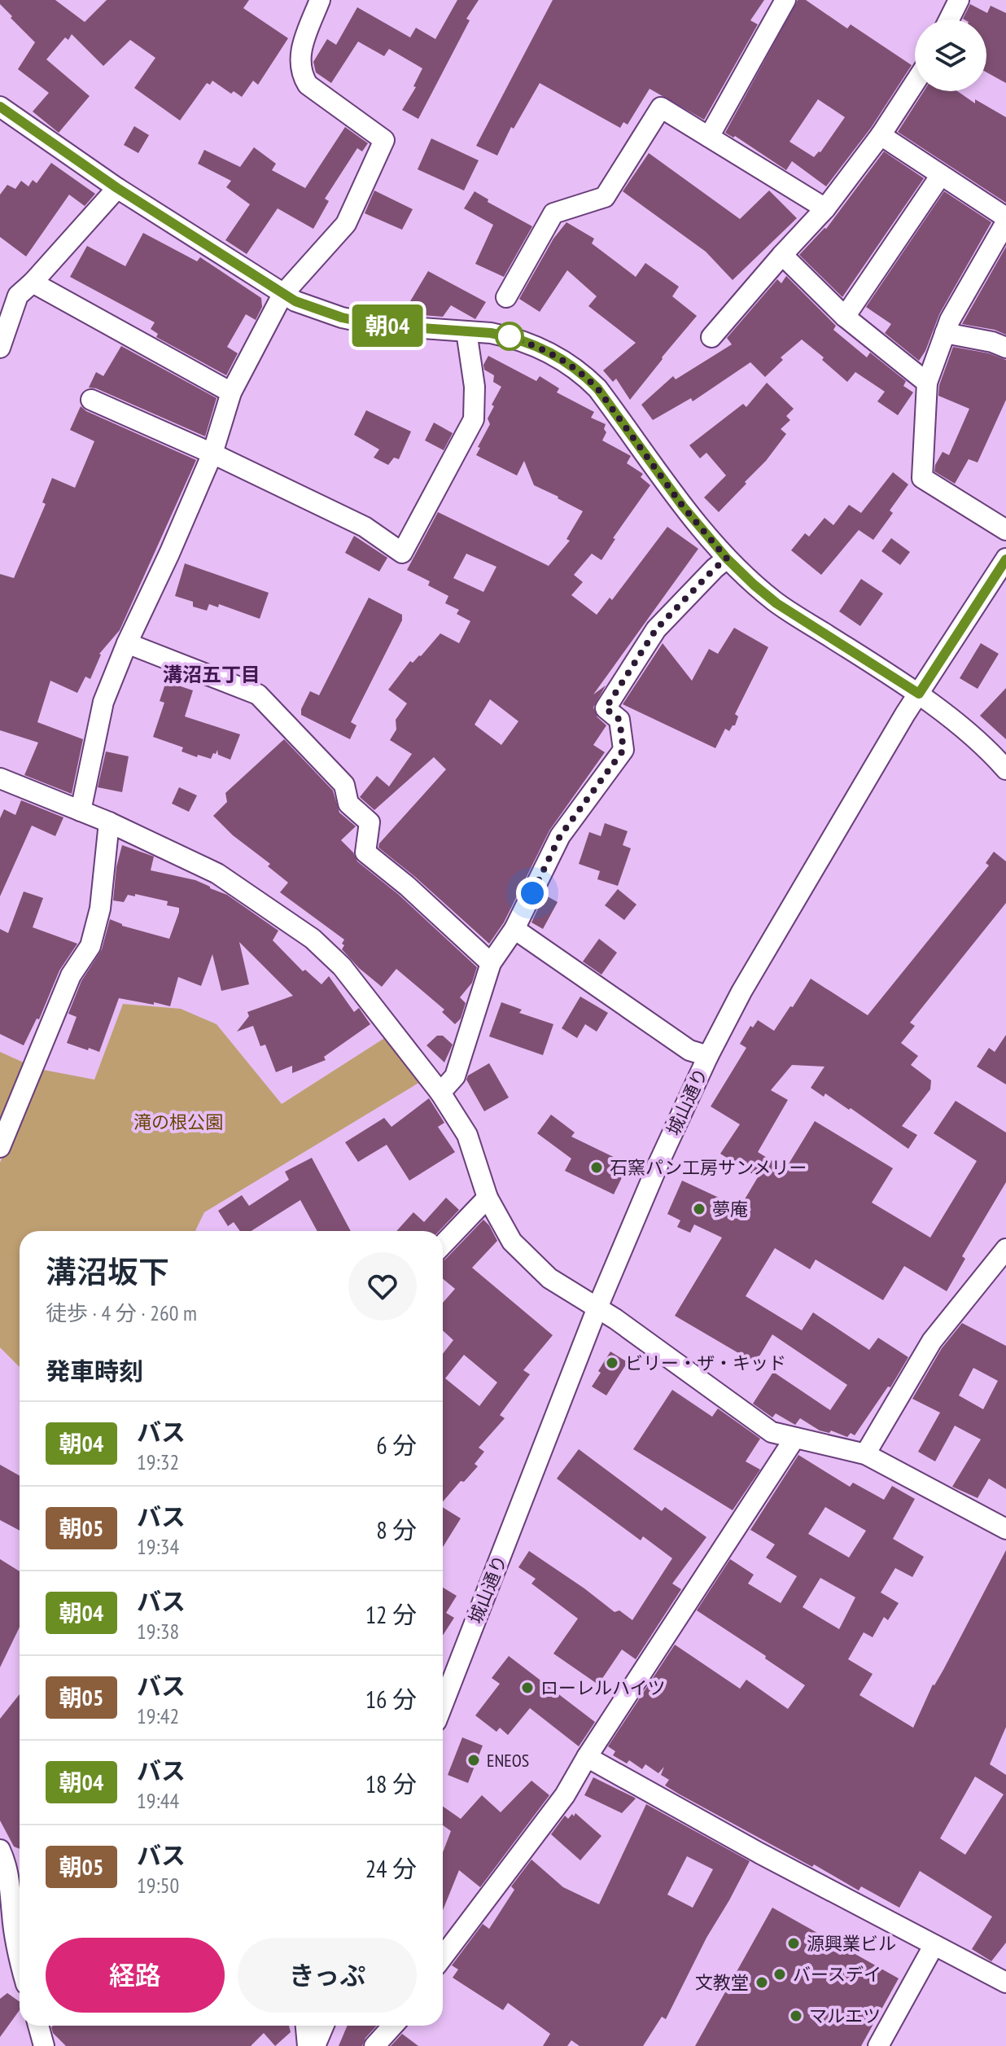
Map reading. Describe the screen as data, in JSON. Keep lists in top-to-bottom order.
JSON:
{
  "streets": {
    "street": ["城山通り"]
  },
  "districts": ["溝沼五丁目"],
  "parks": ["滝の根公園"],
  "places": [
    "石窯パン工房サンメリー",
    "夢庵",
    "ビリー・ザ・キッド",
    "ローレルハイツ",
    "ENEOS",
    "源興業ビル",
    "バースデイ",
    "文教堂",
    "マルエツ"
  ],
  "lines": ["bus line 朝04"],
  "page": {
    "on_map": "朝04",
    "heading": [
      ["溝沼坂下", "徒歩 · 4 分 · 260 m"],
      "発車時刻"
    ],
    "list": [
      {
        "mark": "朝04",
        "name": "バス",
        "note": "19:32",
        "value": "6 分"
      },
      {
        "mark": "朝05",
        "name": "バス",
        "note": "19:34",
        "value": "8 分"
      },
      {
        "mark": "朝04",
        "name": "バス",
        "note": "19:38",
        "value": "12 分"
      },
      {
        "mark": "朝05",
        "name": "バス",
        "note": "19:42",
        "value": "16 分"
      },
      {
        "mark": "朝04",
        "name": "バス",
        "note": "19:44",
        "value": "18 分"
      },
      {
        "mark": "朝05",
        "name": "バス",
        "note": "19:50",
        "value": "24 分"
      }
    ],
    "buttons": ["経路", "きっぷ"]
  }
}
